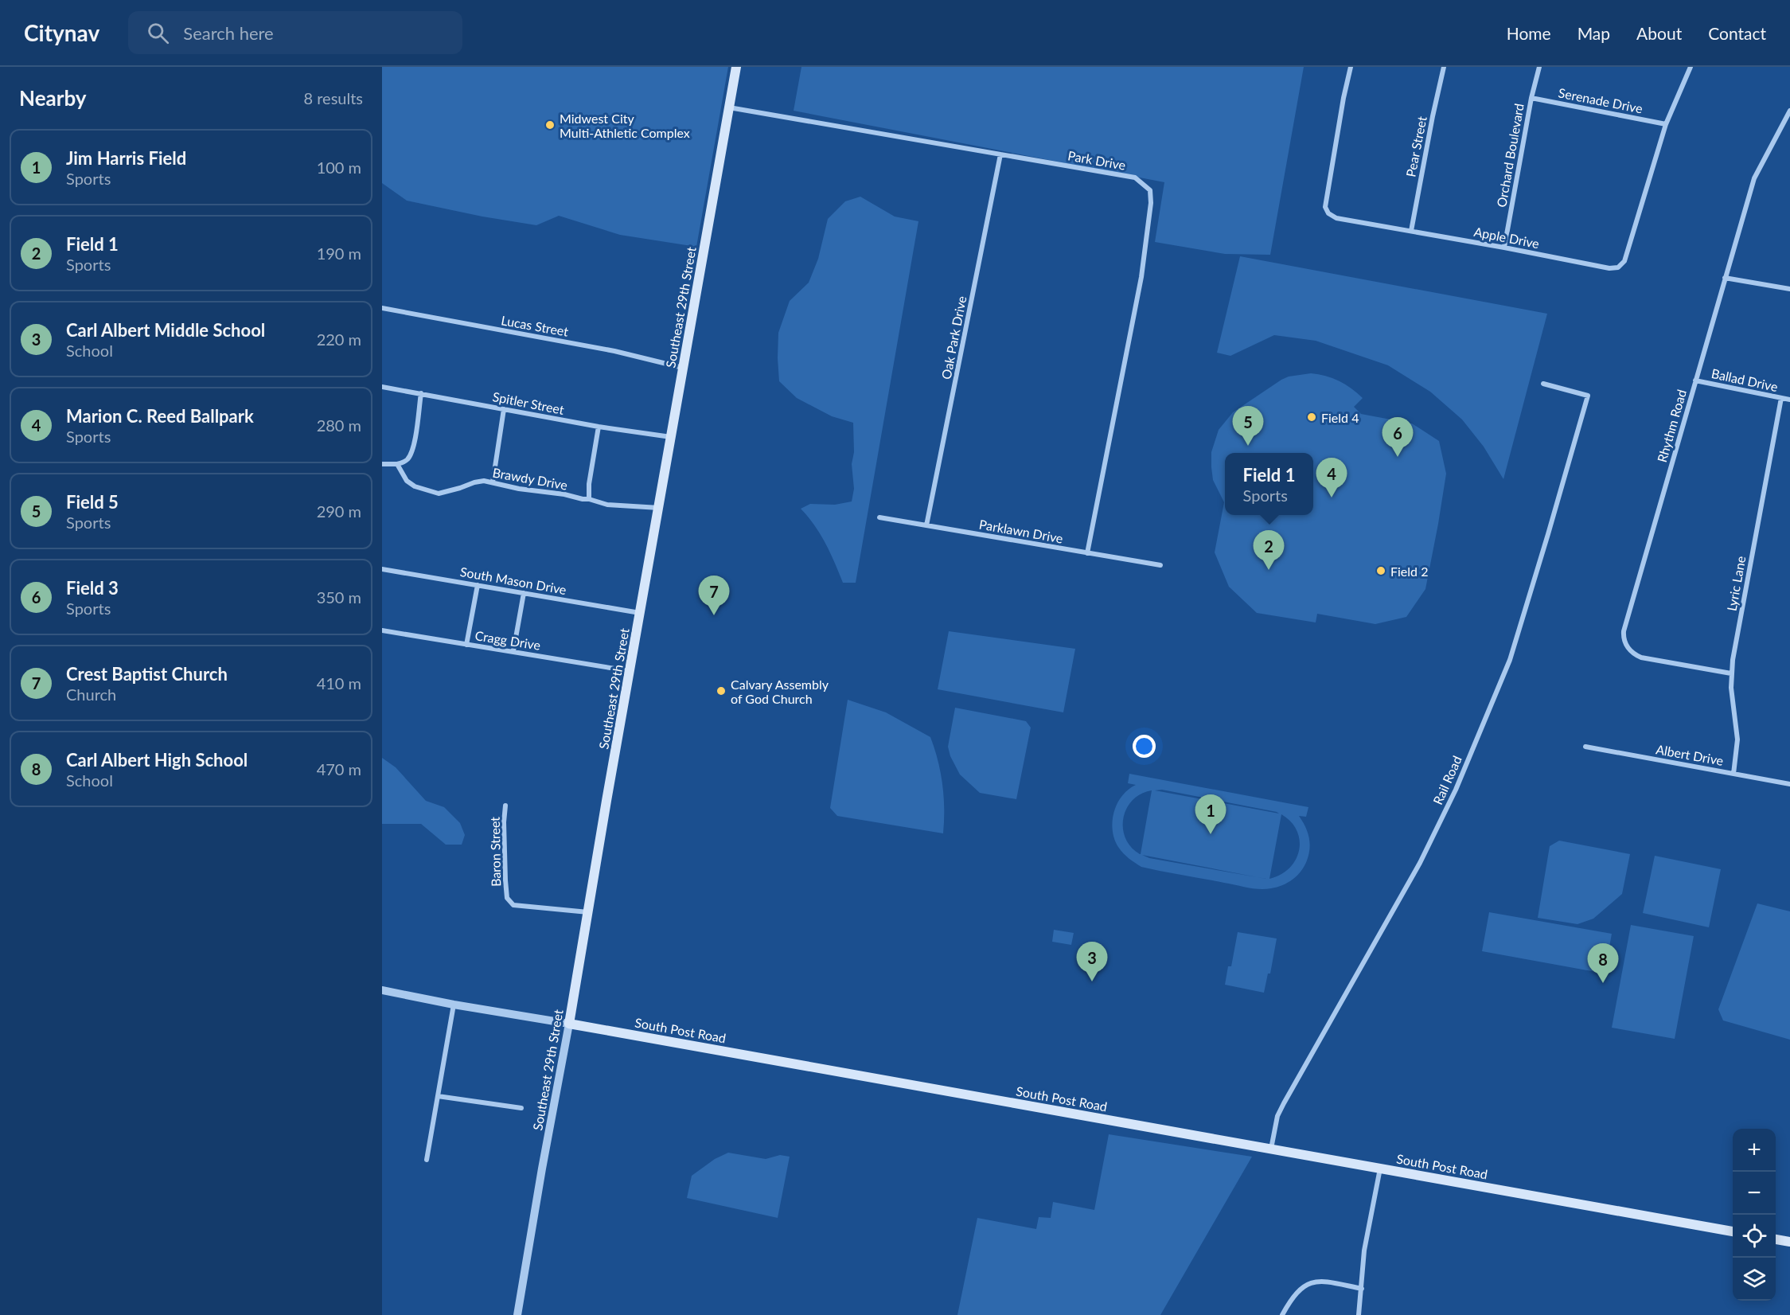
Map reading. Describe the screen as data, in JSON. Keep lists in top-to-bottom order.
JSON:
{
  "streets": {
    "main road": ["Southeast 29th Street", "South Post Road"],
    "street": [
      "Serenade Drive",
      "Pear Street",
      "Orchard Boulevard",
      "Park Drive",
      "Apple Drive",
      "Lucas Street",
      "Oak Park Drive",
      "Ballad Drive",
      "Spitler Street",
      "Rhythm Road",
      "Brawdy Drive",
      "Parklawn Drive",
      "South Mason Drive",
      "Lyric Lane",
      "Cragg Drive",
      "Albert Drive",
      "Rail Road",
      "Baron Street"
    ]
  },
  "crossings": [
    ["Serenade Drive", "Orchard Boulevard"],
    ["Serenade Drive", "Apple Drive"],
    ["Pear Street", "Apple Drive"],
    ["Orchard Boulevard", "Apple Drive"],
    ["Park Drive", "Southeast 29th Street"],
    ["Park Drive", "Oak Park Drive"],
    ["Park Drive", "Parklawn Drive"],
    ["Southeast 29th Street", "Lucas Street"],
    ["Southeast 29th Street", "Spitler Street"],
    ["Southeast 29th Street", "Brawdy Drive"],
    ["Southeast 29th Street", "South Mason Drive"],
    ["Southeast 29th Street", "Cragg Drive"],
    ["Southeast 29th Street", "Baron Street"],
    ["Southeast 29th Street", "South Post Road"],
    ["Oak Park Drive", "Parklawn Drive"],
    ["Ballad Drive", "Rhythm Road"],
    ["Ballad Drive", "Lyric Lane"],
    ["Rhythm Road", "Lyric Lane"],
    ["Lyric Lane", "Albert Drive"],
    ["Rail Road", "South Post Road"]
  ],
  "places": [
    "Midwest City Multi-Athletic Complex",
    "Field 4",
    "Field 2",
    "Calvary Assembly of God Church"
  ],
  "page": {
    "header": "Citynav",
    "search": "Search here",
    "nav": [
      "Home",
      "Map",
      "About",
      "Contact"
    ],
    "heading": ["Nearby", "8 results"],
    "list": [
      {
        "mark": "1",
        "name": "Jim Harris Field",
        "note": "Sports",
        "value": "100 m"
      },
      {
        "mark": "2",
        "name": "Field 1",
        "note": "Sports",
        "value": "190 m"
      },
      {
        "mark": "3",
        "name": "Carl Albert Middle School",
        "note": "School",
        "value": "220 m"
      },
      {
        "mark": "4",
        "name": "Marion C. Reed Ballpark",
        "note": "Sports",
        "value": "280 m"
      },
      {
        "mark": "5",
        "name": "Field 5",
        "note": "Sports",
        "value": "290 m"
      },
      {
        "mark": "6",
        "name": "Field 3",
        "note": "Sports",
        "value": "350 m"
      },
      {
        "mark": "7",
        "name": "Crest Baptist Church",
        "note": "Church",
        "value": "410 m"
      },
      {
        "mark": "8",
        "name": "Carl Albert High School",
        "note": "School",
        "value": "470 m"
      }
    ],
    "pins": [
      "5",
      "6",
      "4",
      "2",
      "7",
      "1",
      "3",
      "8"
    ],
    "popup": ["Field 1", "Sports"],
    "map_buttons": ["+", "−"]
  }
}
